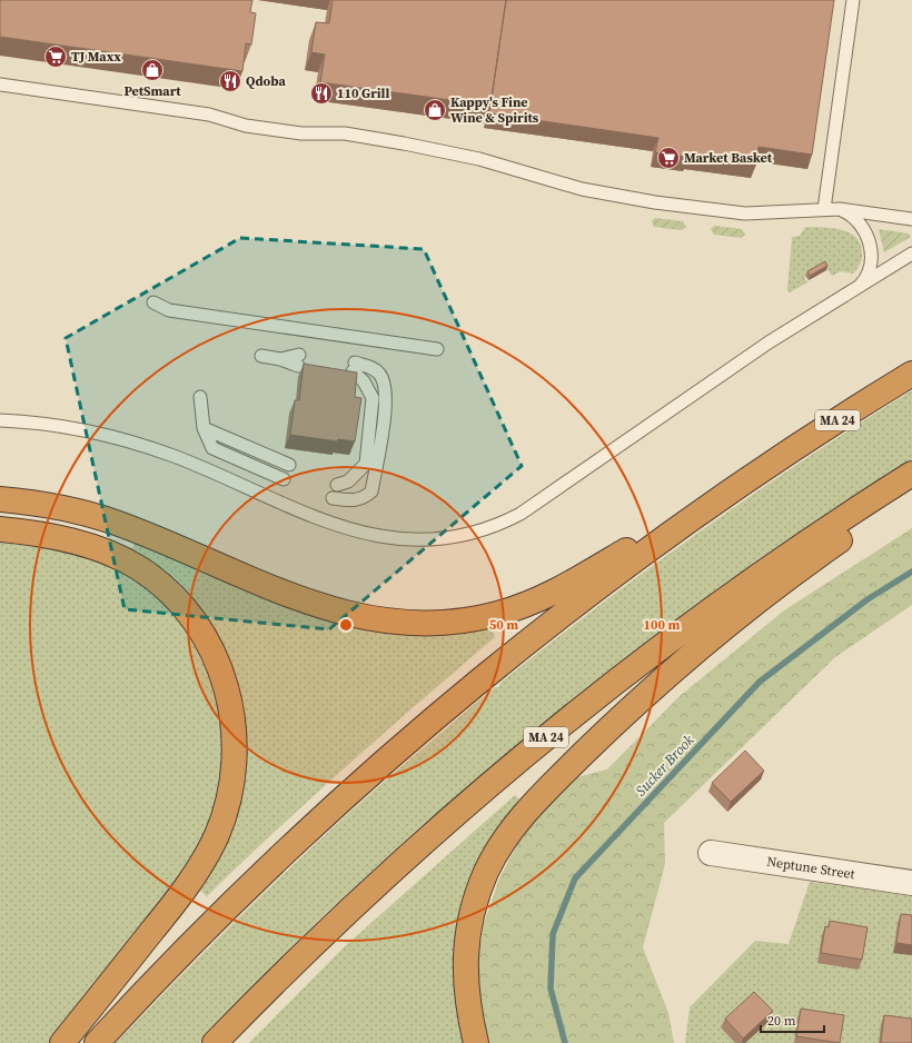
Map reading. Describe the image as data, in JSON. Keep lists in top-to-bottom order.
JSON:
{
  "streets": {
    "highway": ["MA 24"],
    "street": ["Neptune Street"]
  },
  "water": ["Sucker Brook"],
  "places": {
    "supermarket": ["TJ Maxx", "Market Basket"],
    "shop": ["PetSmart", "Kappy's Fine Wine & Spirits"],
    "restaurant": ["Qdoba", "110 Grill"]
  },
  "scale_bar": "20 m",
  "rings": ["50 m", "100 m"]
}
